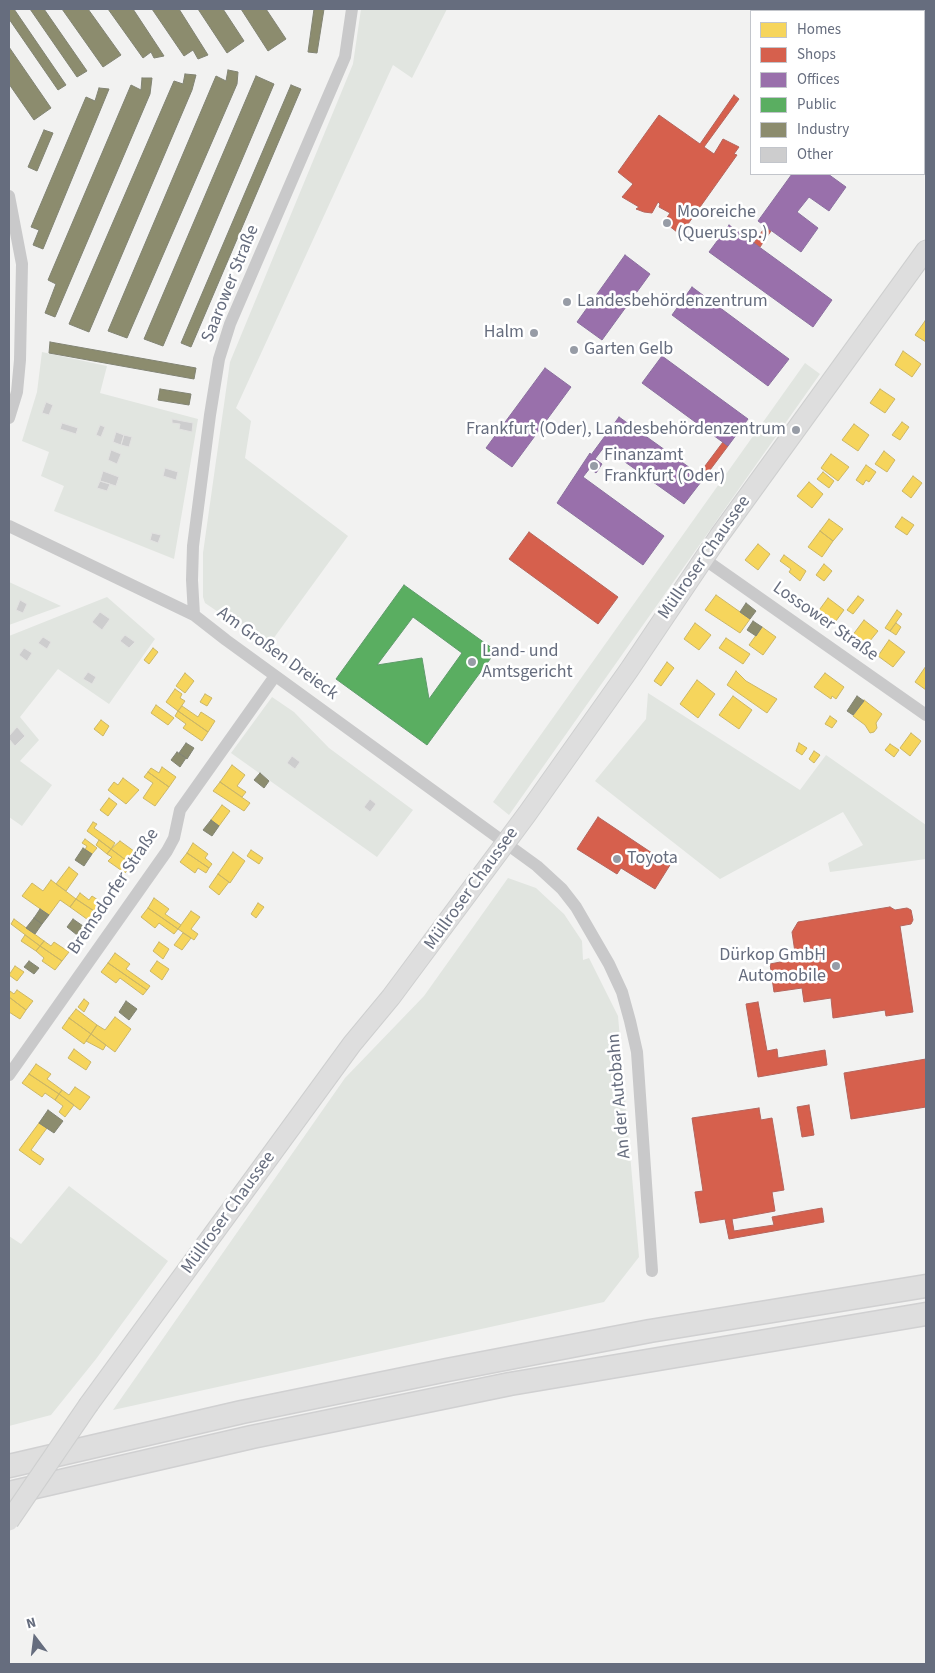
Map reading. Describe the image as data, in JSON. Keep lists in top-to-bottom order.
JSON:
{
  "streets": {
    "main road": ["Müllroser Chaussee"],
    "street": [
      "Saarower Straße",
      "Lossower Straße",
      "Am Großen Dreieck",
      "Bremsdorfer Straße",
      "An der Autobahn"
    ]
  },
  "crossings": [
    ["Saarower Straße", "Am Großen Dreieck"],
    ["Müllroser Chaussee", "Lossower Straße"],
    ["Müllroser Chaussee", "Am Großen Dreieck"],
    ["Müllroser Chaussee", "An der Autobahn"],
    ["Am Großen Dreieck", "Bremsdorfer Straße"],
    ["Am Großen Dreieck", "An der Autobahn"]
  ],
  "places": [
    "Mooreiche (Querus sp.)",
    "Landesbehördenzentrum",
    "Halm",
    "Garten Gelb",
    "Frankfurt (Oder), Landesbehördenzentrum",
    "Finanzamt Frankfurt (Oder)",
    "Land- und Amtsgericht",
    "Toyota",
    "Dürkop GmbH Automobile"
  ],
  "legend": [
    "Homes",
    "Shops",
    "Offices",
    "Public",
    "Industry",
    "Other"
  ],
  "north": "top"
}
